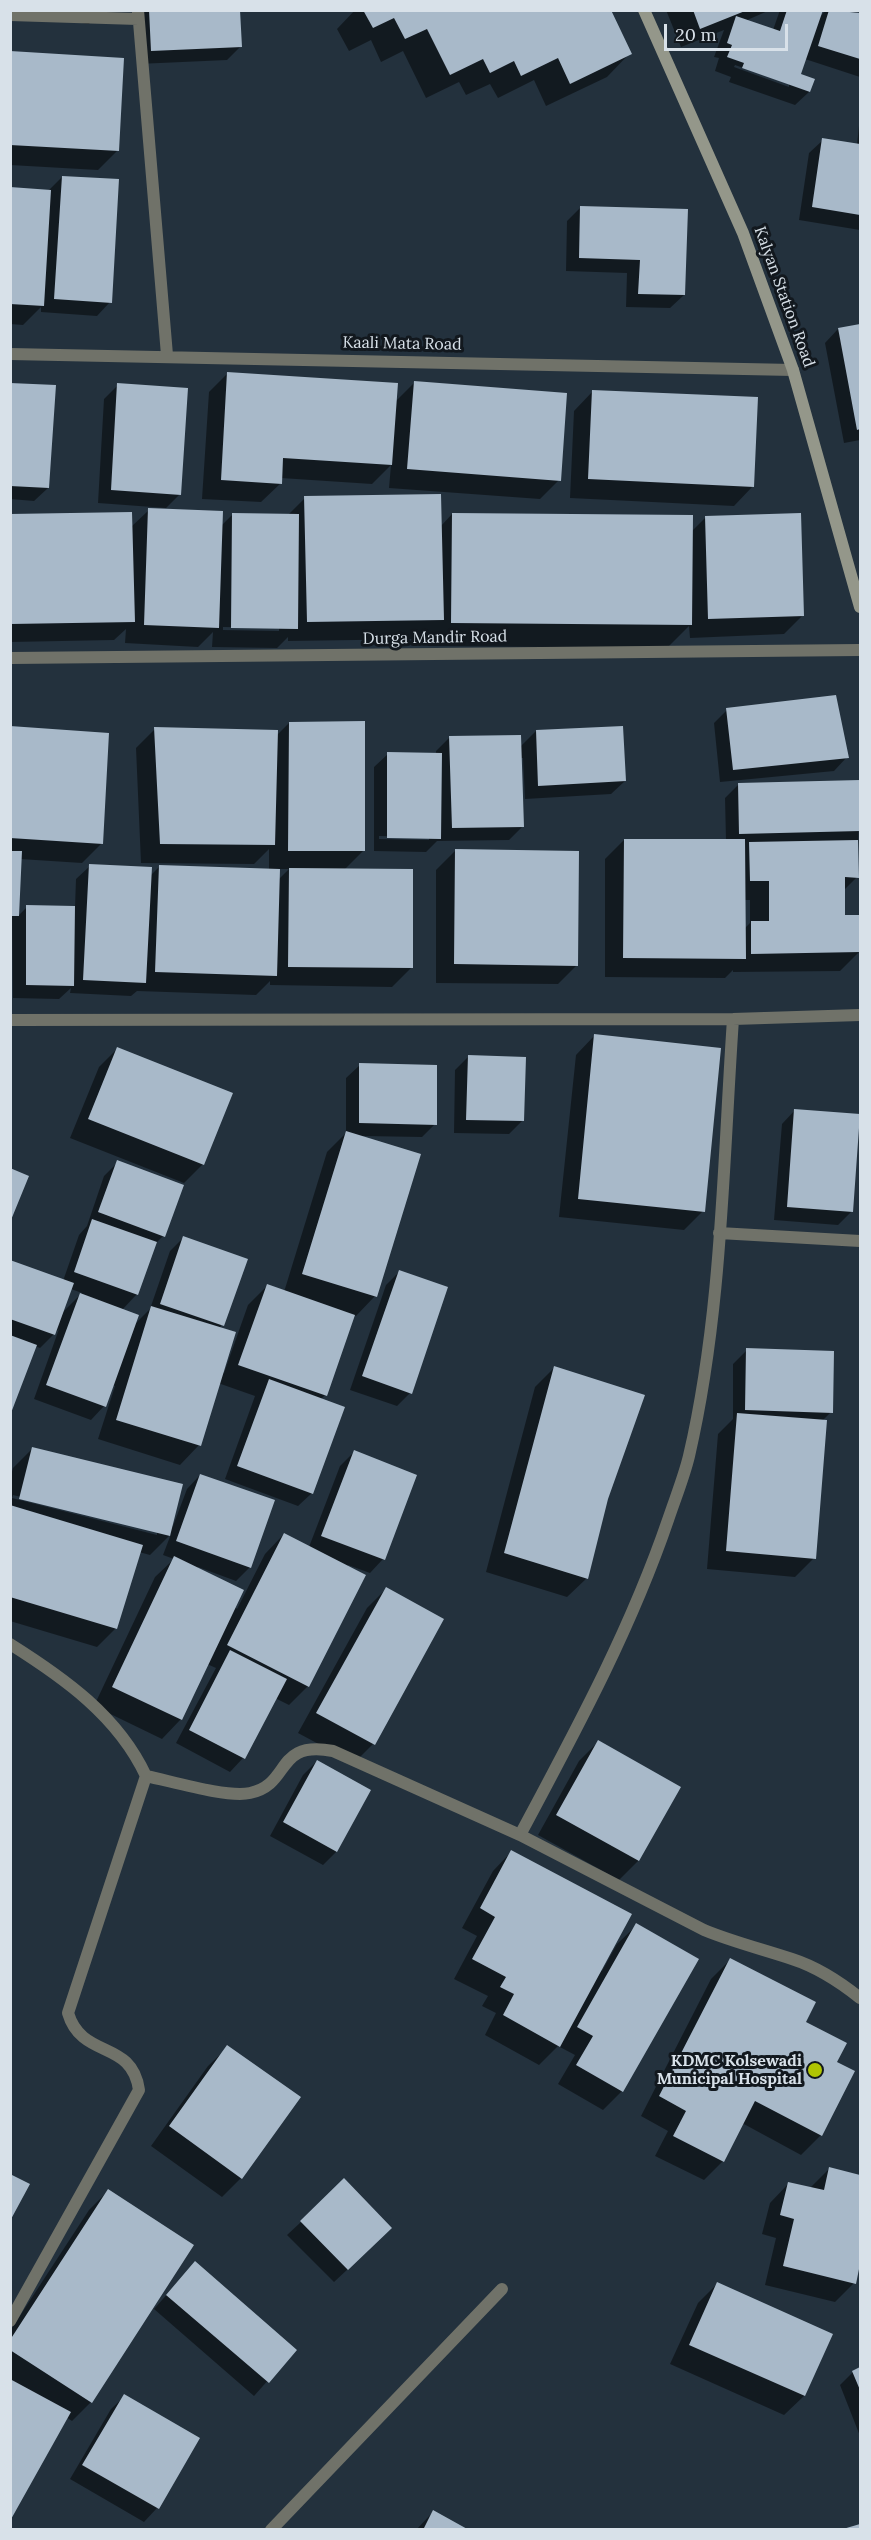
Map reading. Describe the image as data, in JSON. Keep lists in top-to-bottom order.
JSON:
{
  "streets": {
    "street": ["Kalyan Station Road", "Kaali Mata Road", "Durga Mandir Road"]
  },
  "crossings": [
    ["Kalyan Station Road", "Kaali Mata Road"]
  ],
  "places": ["KDMC Kolsewadi Municipal Hospital"],
  "scale_bar": "20 m"
}
